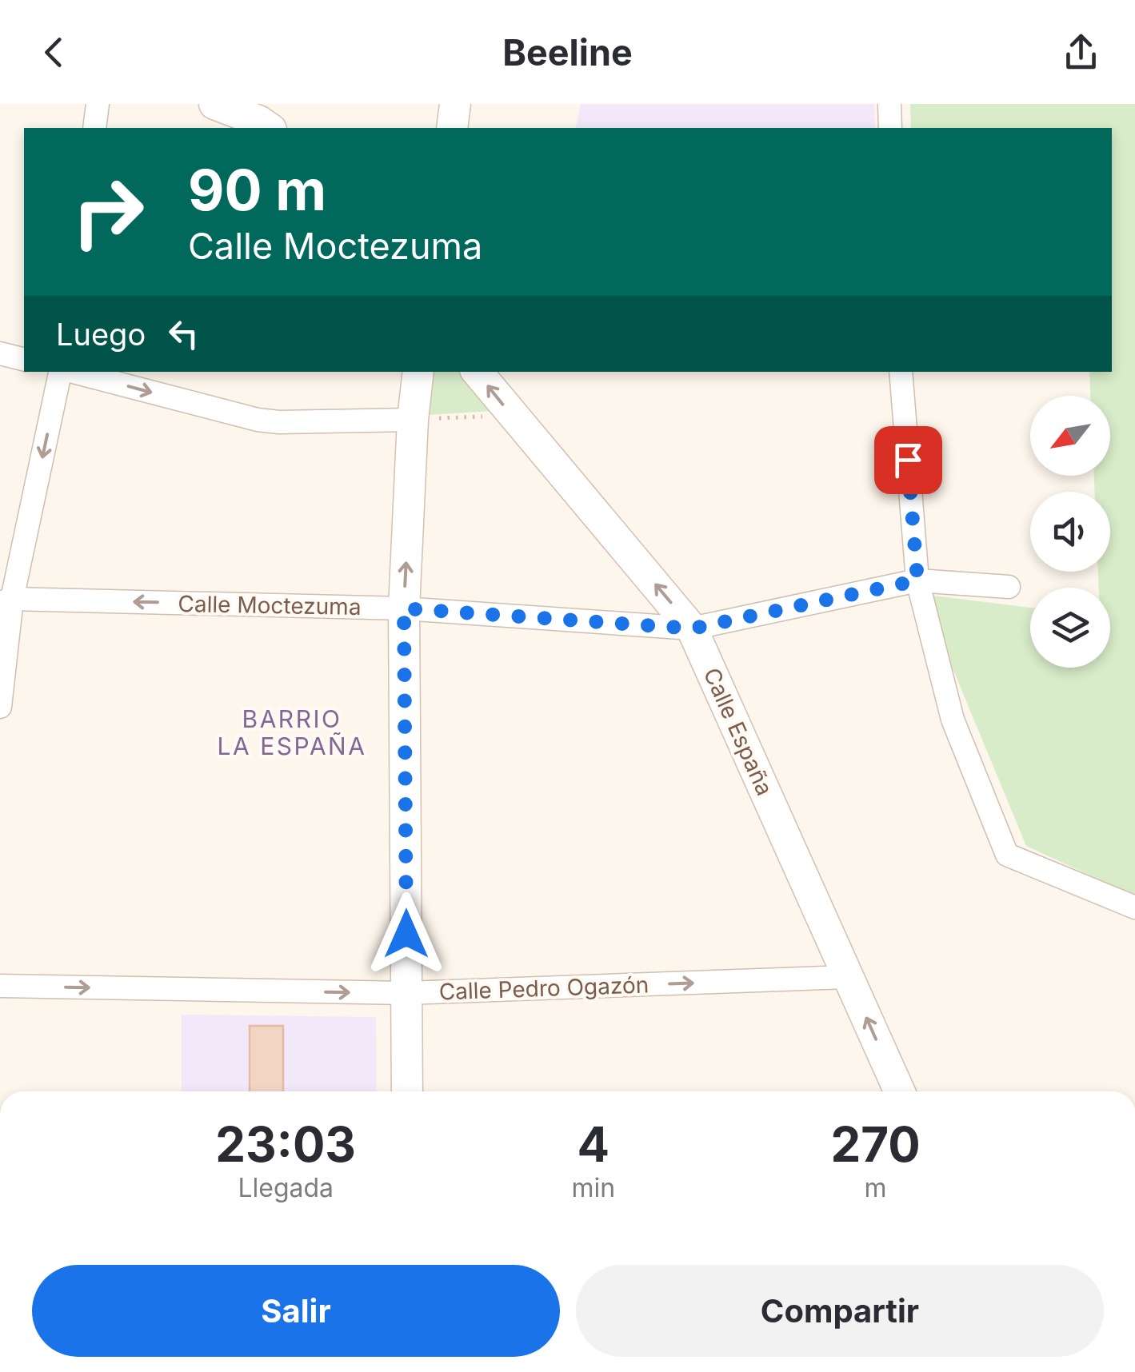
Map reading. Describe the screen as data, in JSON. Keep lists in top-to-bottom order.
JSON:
{
  "streets": {
    "street": ["Calle Moctezuma", "Calle España", "Calle Pedro Ogazón"]
  },
  "crossings": [
    ["Calle Moctezuma", "Calle España"],
    ["Calle España", "Calle Pedro Ogazón"]
  ],
  "one_way": ["Calle España", "Calle Pedro Ogazón"],
  "districts": ["BARRIO LA ESPAÑA"],
  "north": "bottom left",
  "page": {
    "header": "Beeline",
    "turn": ["90 m", "Calle Moctezuma"],
    "then": "Luego",
    "eta": [
      "23:03",
      "Llegada",
      "4",
      "min",
      "270",
      "m"
    ],
    "buttons": ["Salir", "Compartir"]
  }
}
